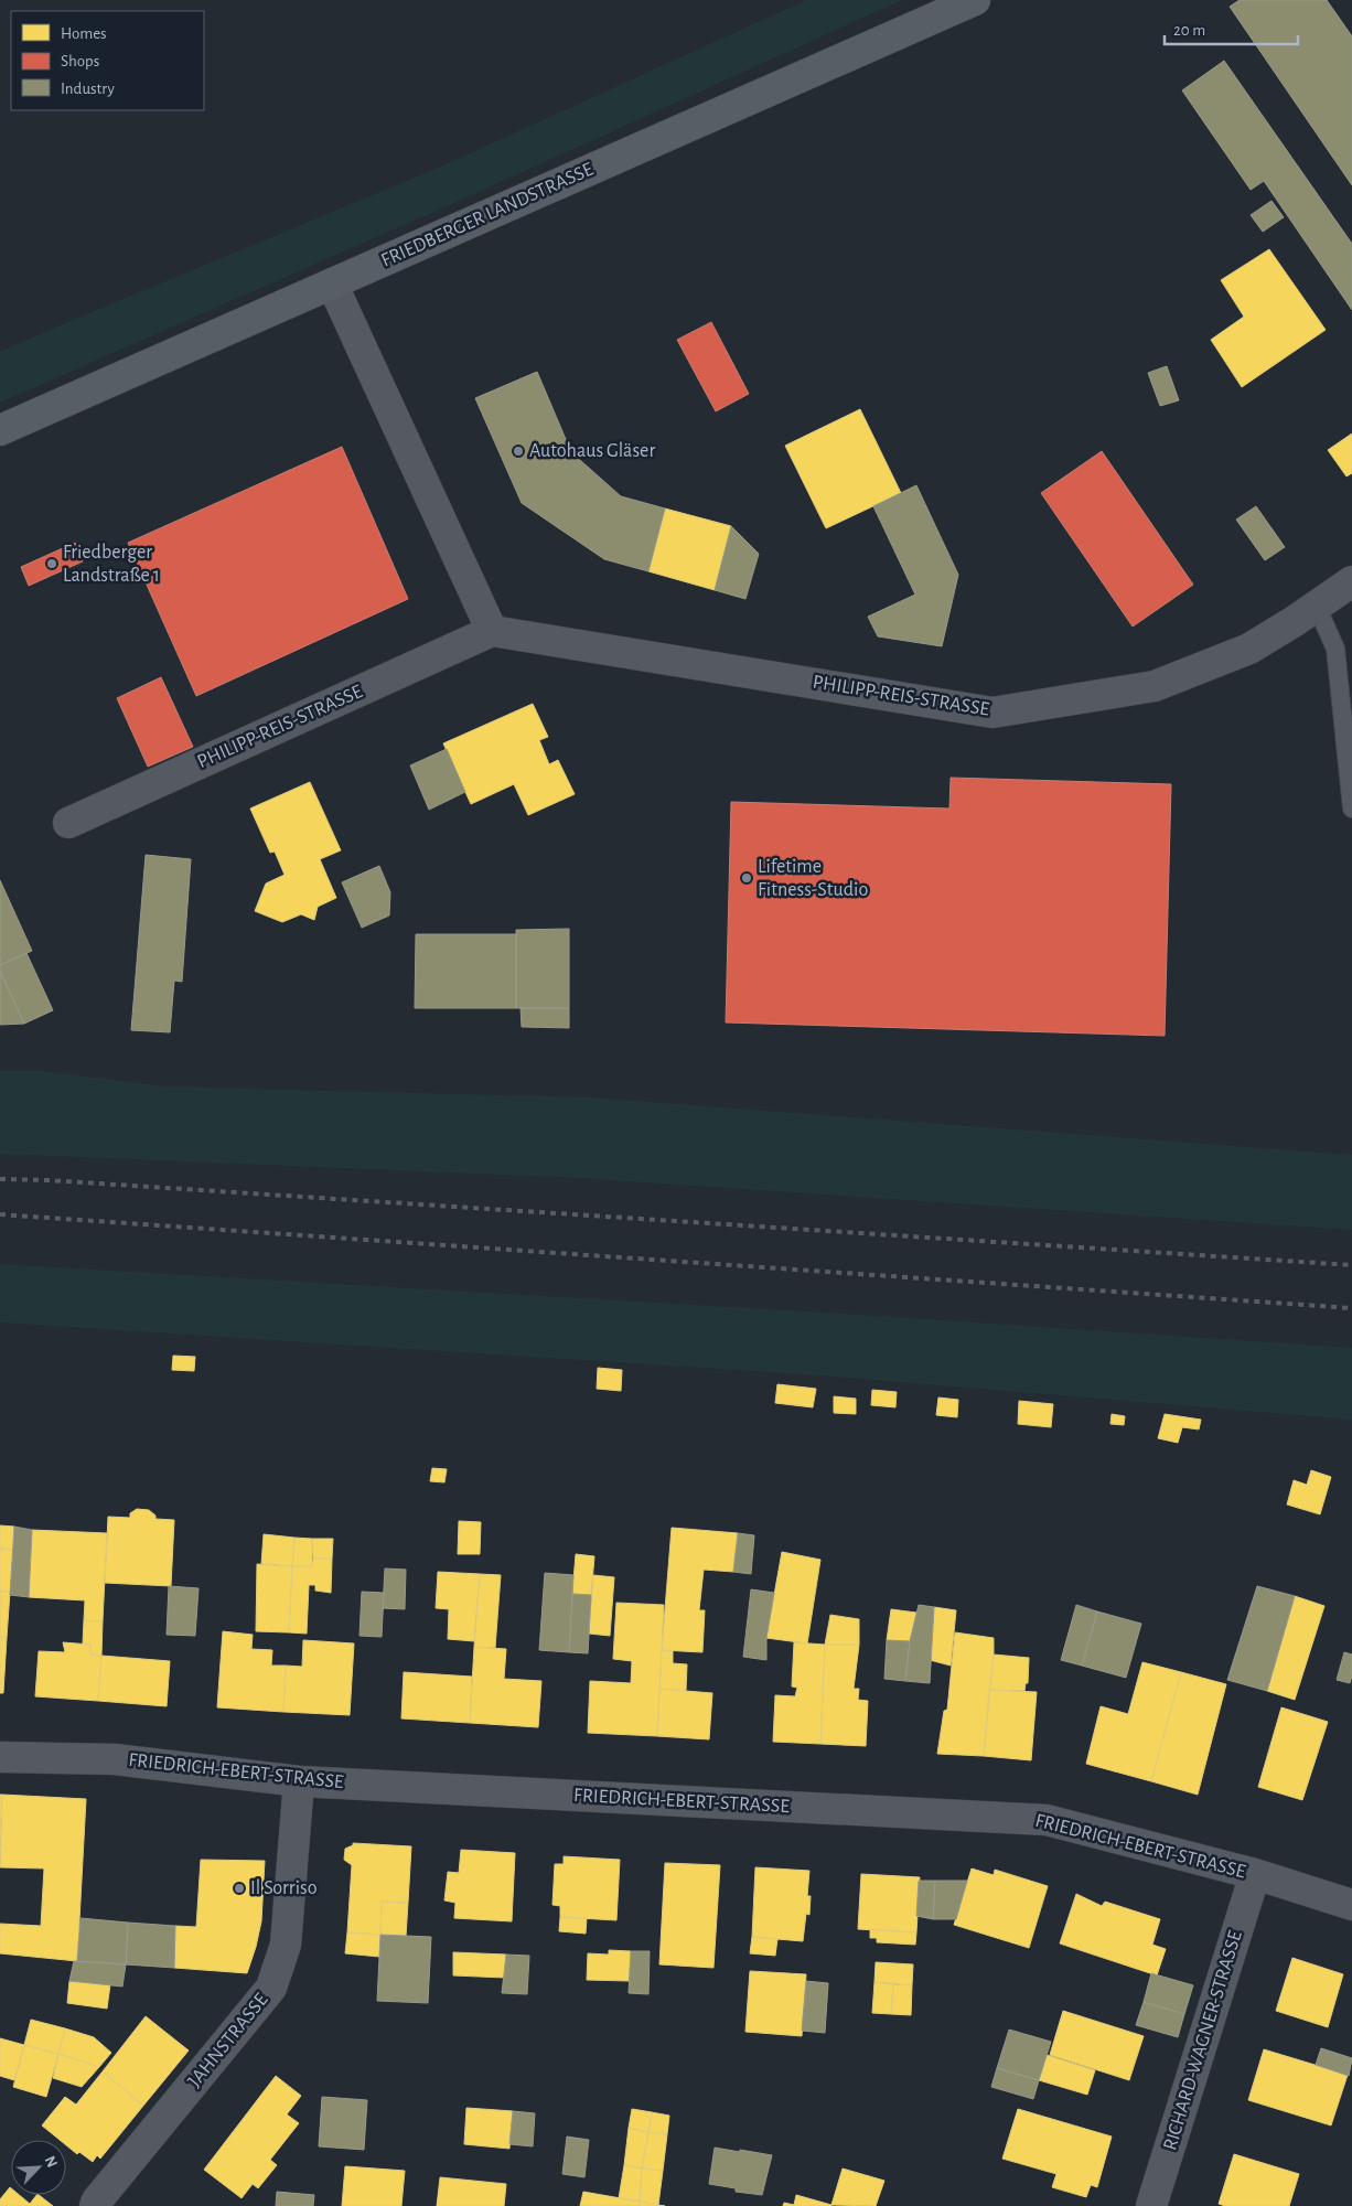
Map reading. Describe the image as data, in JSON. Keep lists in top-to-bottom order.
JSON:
{
  "streets": {
    "main road": ["FRIEDBERGER LANDSTRASSE"],
    "street": [
      "PHILIPP-REIS-STRASSE",
      "FRIEDRICH-EBERT-STRASSE",
      "JAHNSTRASSE",
      "RICHARD-WAGNER-STRASSE"
    ]
  },
  "crossings": [
    ["FRIEDRICH-EBERT-STRASSE", "JAHNSTRASSE"],
    ["FRIEDRICH-EBERT-STRASSE", "RICHARD-WAGNER-STRASSE"]
  ],
  "places": [
    "Autohaus Gläser",
    "Friedberger Landstraße 1",
    "Lifetime Fitness-Studio",
    "Il Sorriso"
  ],
  "legend": ["Homes", "Shops", "Industry"],
  "scale_bar": "20 m",
  "north": "top right"
}
